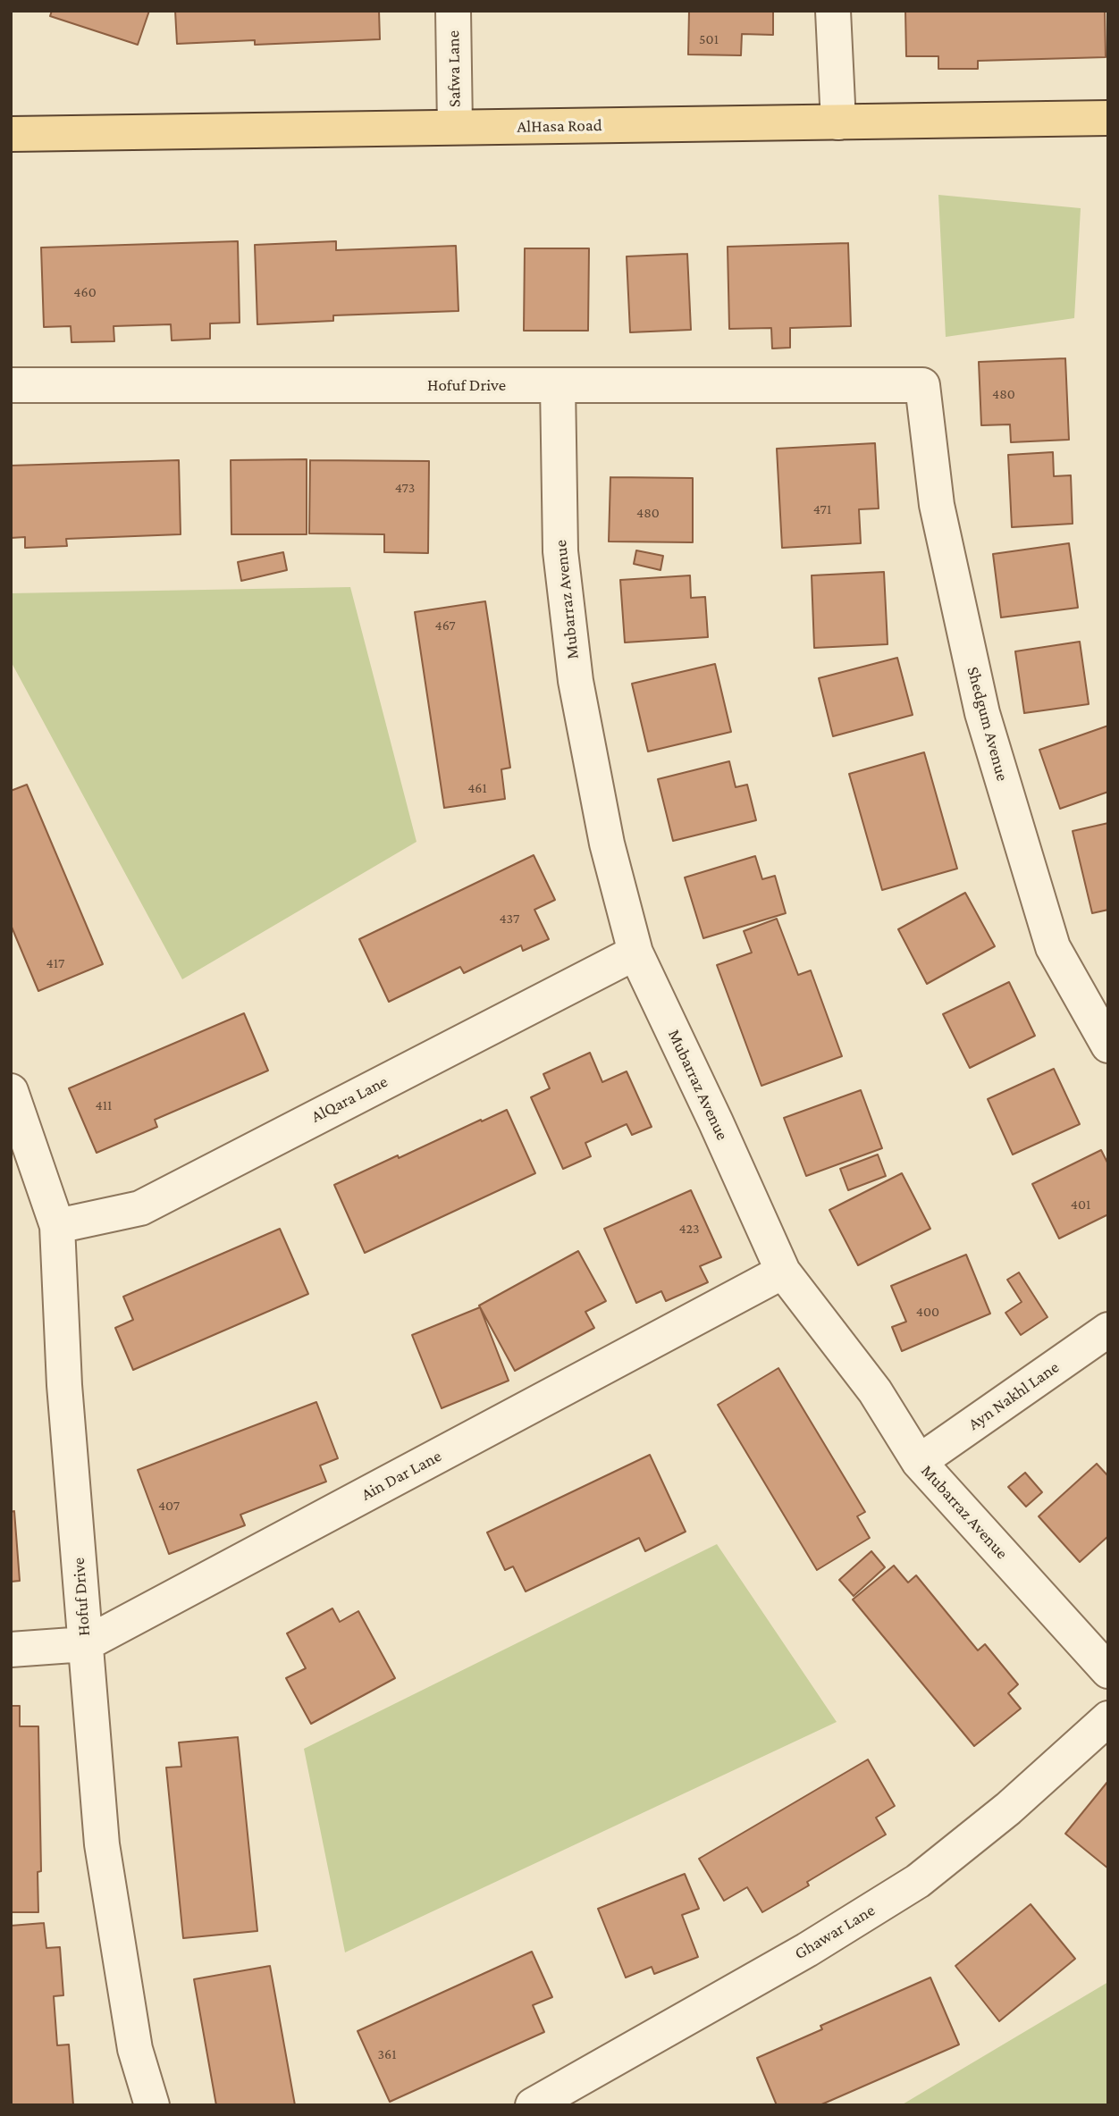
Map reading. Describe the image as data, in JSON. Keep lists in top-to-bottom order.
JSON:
{
  "streets": {
    "main road": ["AlHasa Road"],
    "street": [
      "Safwa Lane",
      "Hofuf Drive",
      "Mubarraz Avenue",
      "Shedgum Avenue",
      "AlQara Lane",
      "Ayn Nakhl Lane",
      "Ain Dar Lane",
      "Ghawar Lane"
    ]
  },
  "crossings": [
    ["Safwa Lane", "AlHasa Road"],
    ["Hofuf Drive", "Mubarraz Avenue"],
    ["Hofuf Drive", "Shedgum Avenue"],
    ["Hofuf Drive", "AlQara Lane"],
    ["Hofuf Drive", "Ain Dar Lane"],
    ["Mubarraz Avenue", "AlQara Lane"],
    ["Mubarraz Avenue", "Ayn Nakhl Lane"],
    ["Mubarraz Avenue", "Ain Dar Lane"]
  ],
  "house_numbers": [
    "501",
    "460",
    "480",
    "473",
    "471",
    "480",
    "467",
    "461",
    "437",
    "417",
    "411",
    "401",
    "423",
    "400",
    "407",
    "361"
  ]
}
